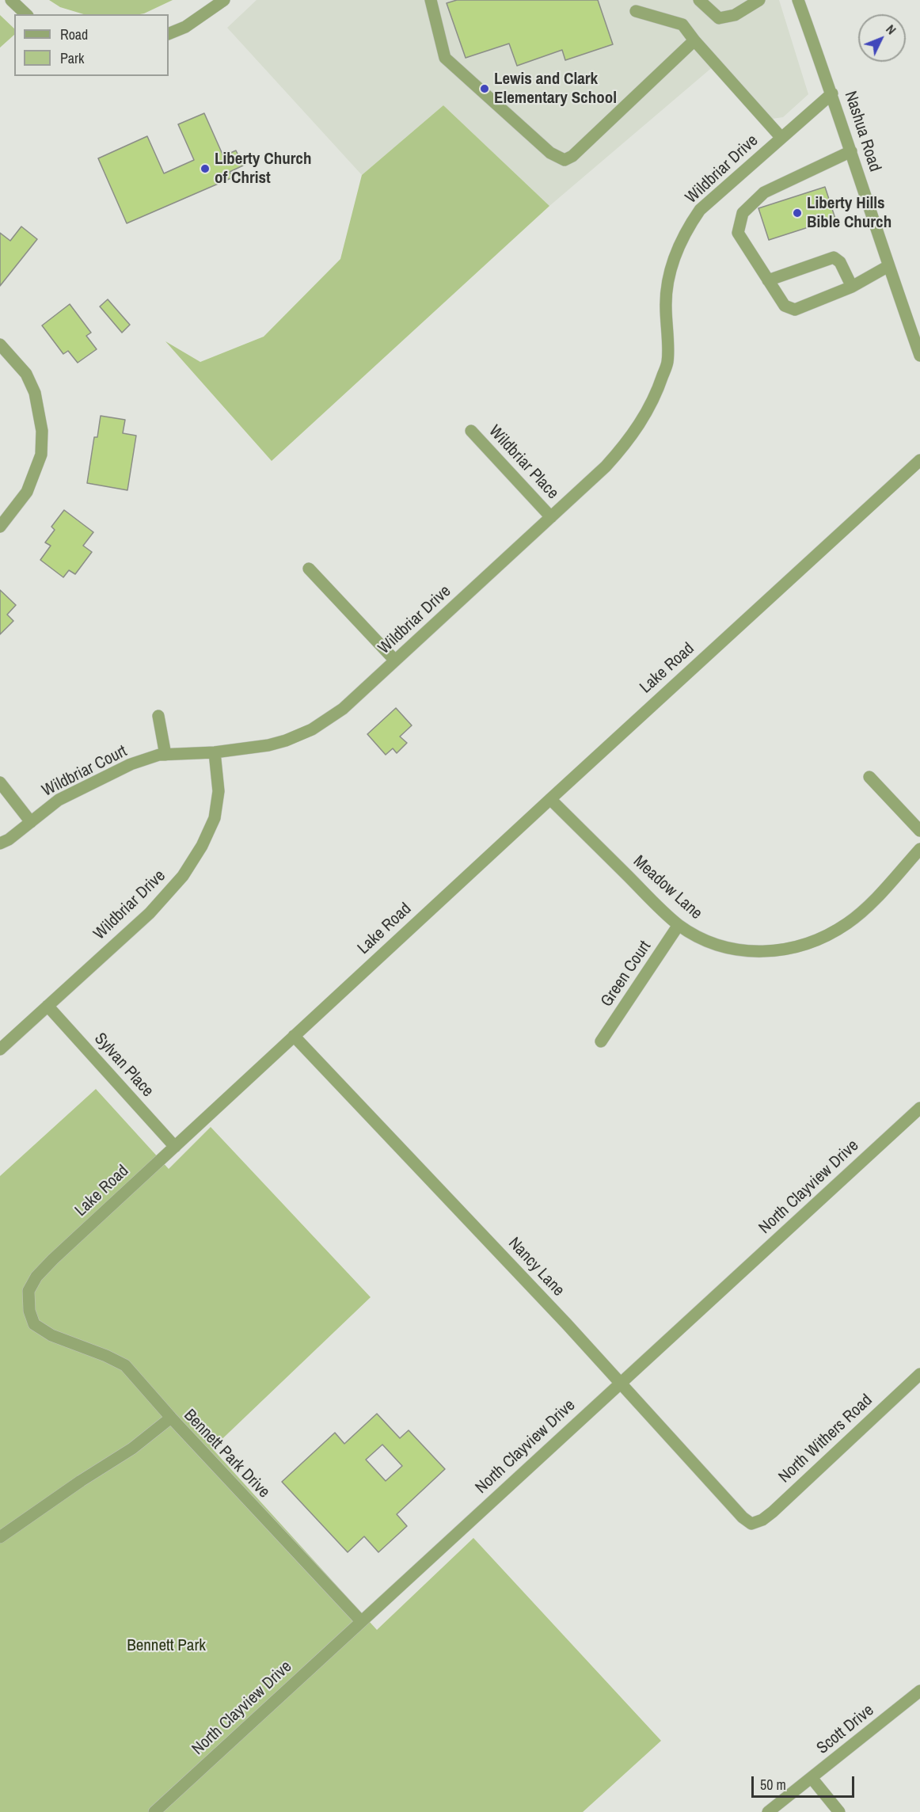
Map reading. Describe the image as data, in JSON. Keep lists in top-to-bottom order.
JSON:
{
  "streets": {
    "street": [
      "Nashua Road",
      "Wildbriar Drive",
      "Wildbriar Place",
      "Lake Road",
      "Wildbriar Court",
      "Meadow Lane",
      "Green Court",
      "Sylvan Place",
      "North Clayview Drive",
      "Nancy Lane",
      "North Withers Road",
      "Bennett Park Drive",
      "Scott Drive"
    ]
  },
  "crossings": [
    ["Nashua Road", "Wildbriar Drive"],
    ["Wildbriar Drive", "Wildbriar Place"],
    ["Wildbriar Drive", "Wildbriar Court"],
    ["Wildbriar Drive", "Sylvan Place"],
    ["Lake Road", "Meadow Lane"],
    ["Lake Road", "Sylvan Place"],
    ["Lake Road", "Nancy Lane"],
    ["Lake Road", "Bennett Park Drive"],
    ["Meadow Lane", "Green Court"],
    ["North Clayview Drive", "Nancy Lane"],
    ["North Clayview Drive", "Bennett Park Drive"],
    ["Nancy Lane", "North Withers Road"]
  ],
  "parks": ["Bennett Park"],
  "places": ["Lewis and Clark Elementary School", "Liberty Church of Christ", "Liberty Hills Bible Church"],
  "legend": ["Road", "Park"],
  "scale_bar": "50 m",
  "north": "top right"
}
